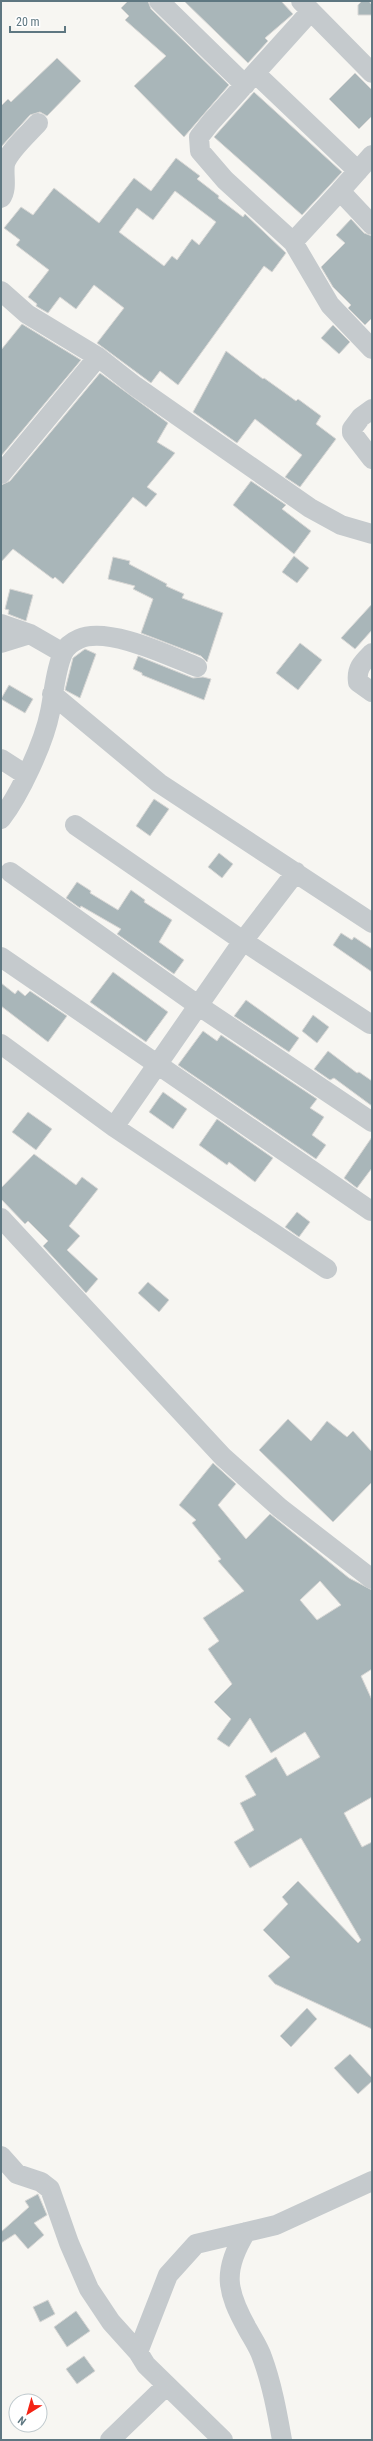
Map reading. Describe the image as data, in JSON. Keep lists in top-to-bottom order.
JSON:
{
  "scale_bar": "20 m",
  "north": "bottom left"
}
